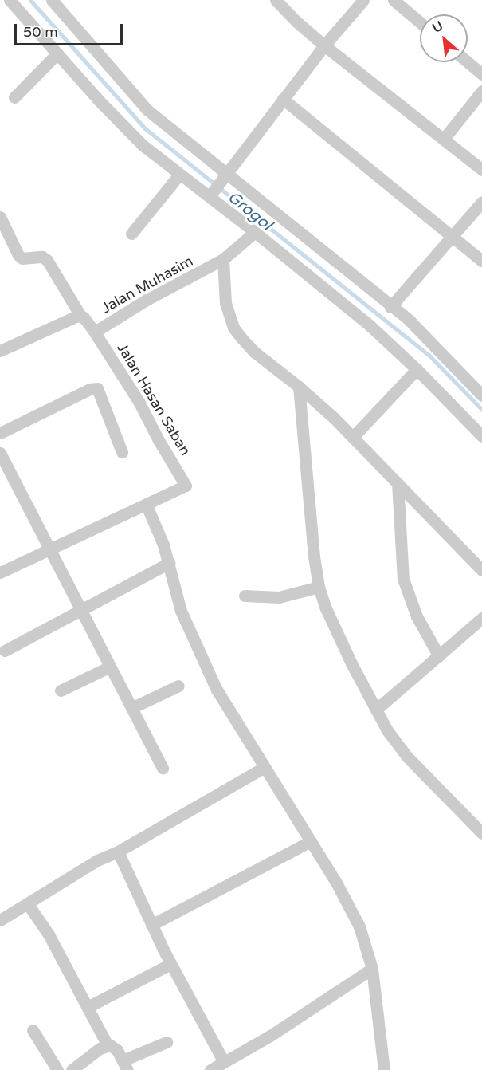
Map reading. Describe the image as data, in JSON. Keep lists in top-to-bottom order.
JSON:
{
  "streets": {
    "street": ["Jalan Muhasim", "Jalan Hasan Saban"]
  },
  "crossings": [
    ["Jalan Muhasim", "Jalan Hasan Saban"]
  ],
  "water": ["Grogol"],
  "scale_bar": "50 m",
  "north": "top left"
}
